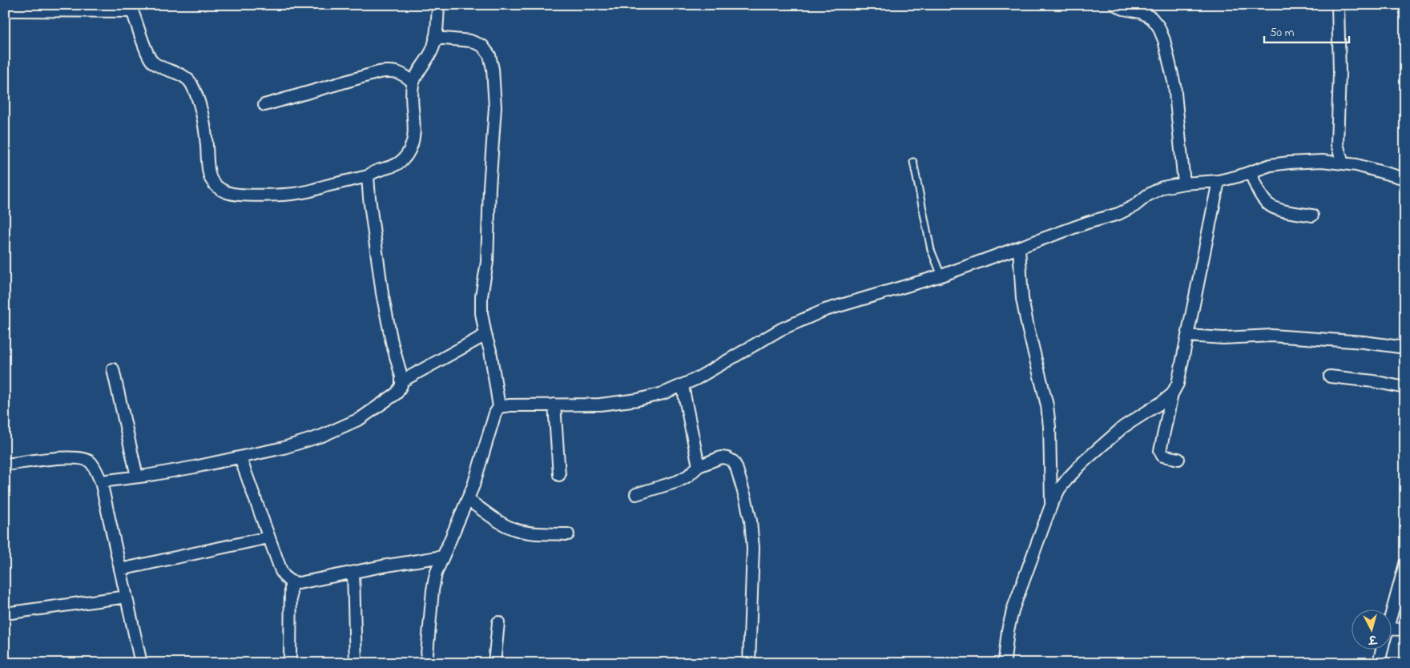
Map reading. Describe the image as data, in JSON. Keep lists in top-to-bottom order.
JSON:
{
  "scale_bar": "50 m",
  "north": "bottom"
}
